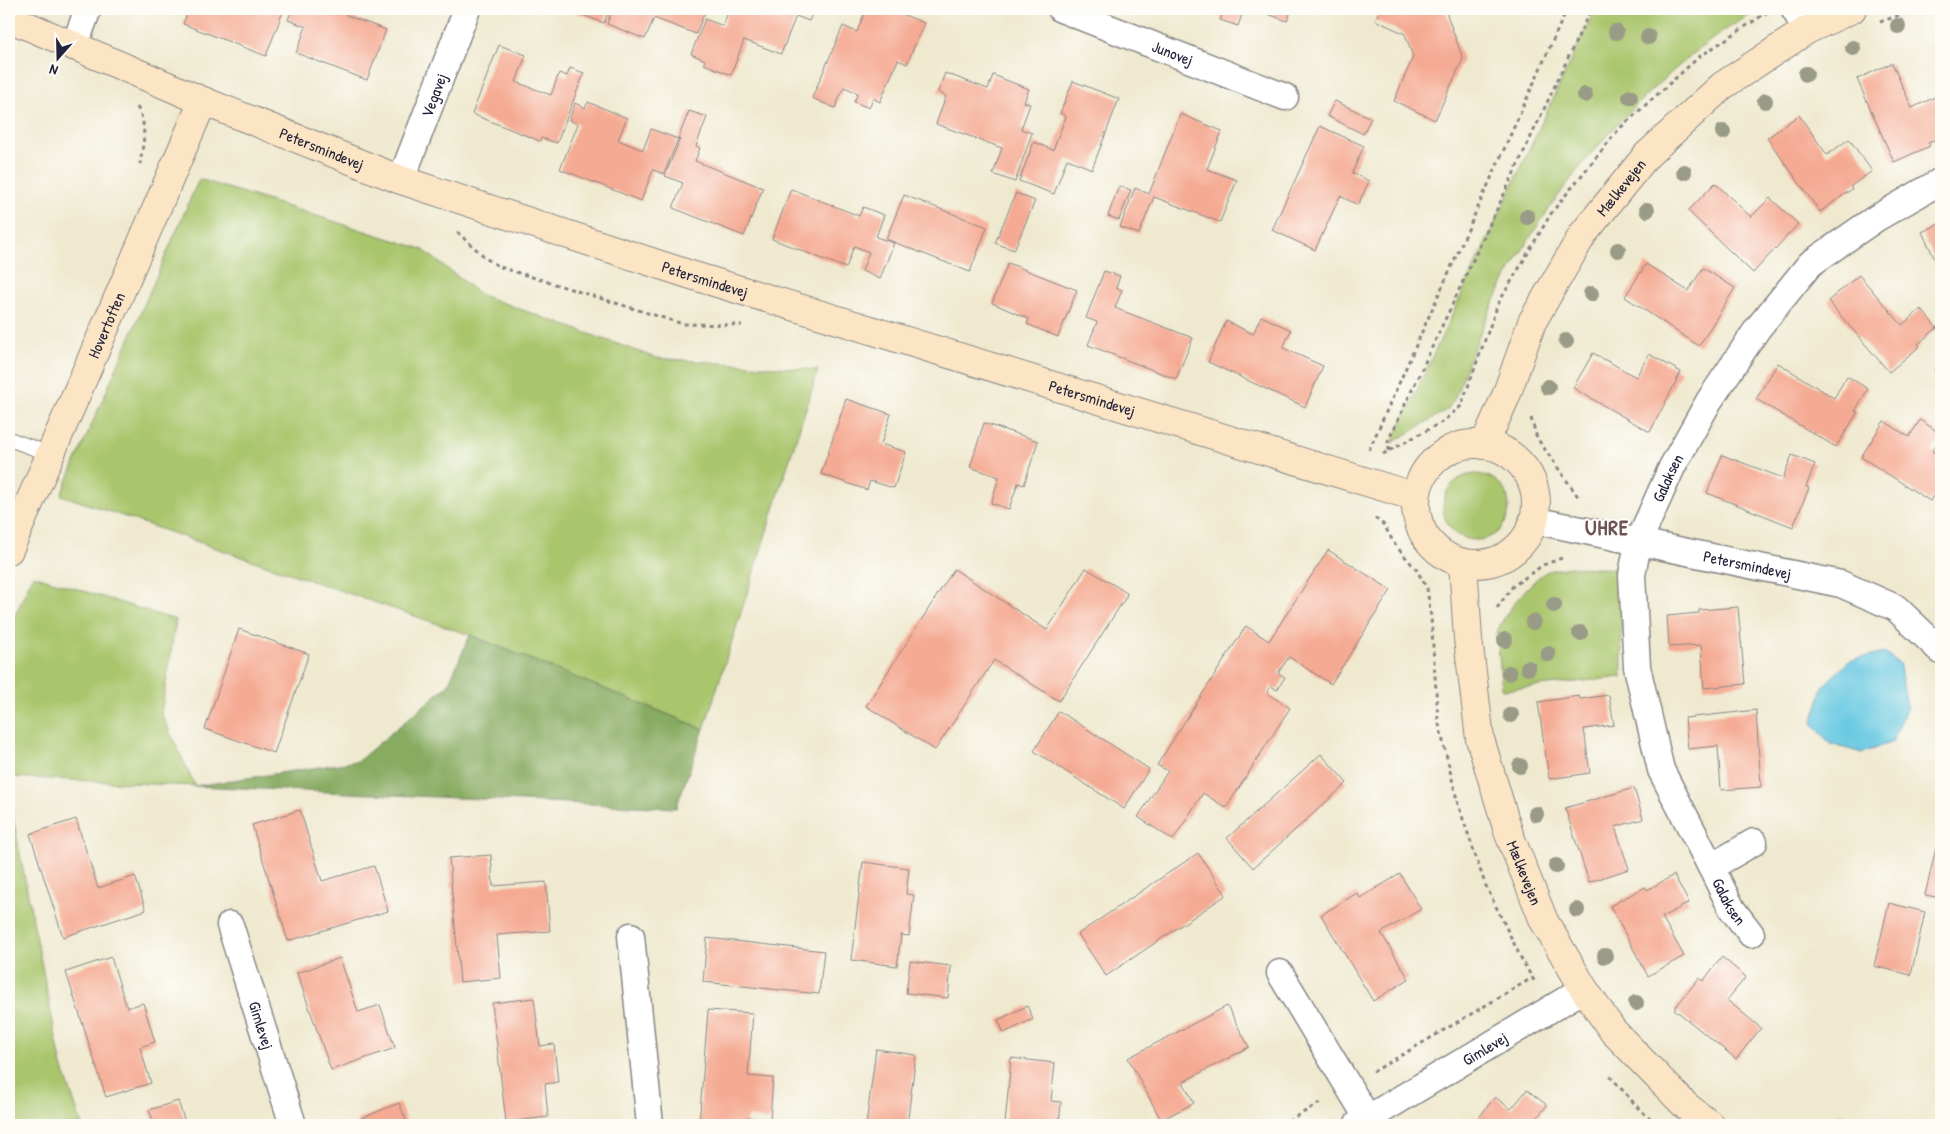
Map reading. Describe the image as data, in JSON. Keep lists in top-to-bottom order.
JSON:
{
  "streets": {
    "street": [
      "Junovej",
      "Vegavej",
      "Petersmindevej",
      "Mælkevejen",
      "Hovertoften",
      "Galaksen",
      "Gimlevej"
    ]
  },
  "crossings": [
    ["Vegavej", "Petersmindevej"],
    ["Petersmindevej", "Mælkevejen"],
    ["Petersmindevej", "Hovertoften"],
    ["Petersmindevej", "Galaksen"],
    ["Mælkevejen", "Gimlevej"]
  ],
  "districts": ["UHRE"],
  "north": "bottom"
}
